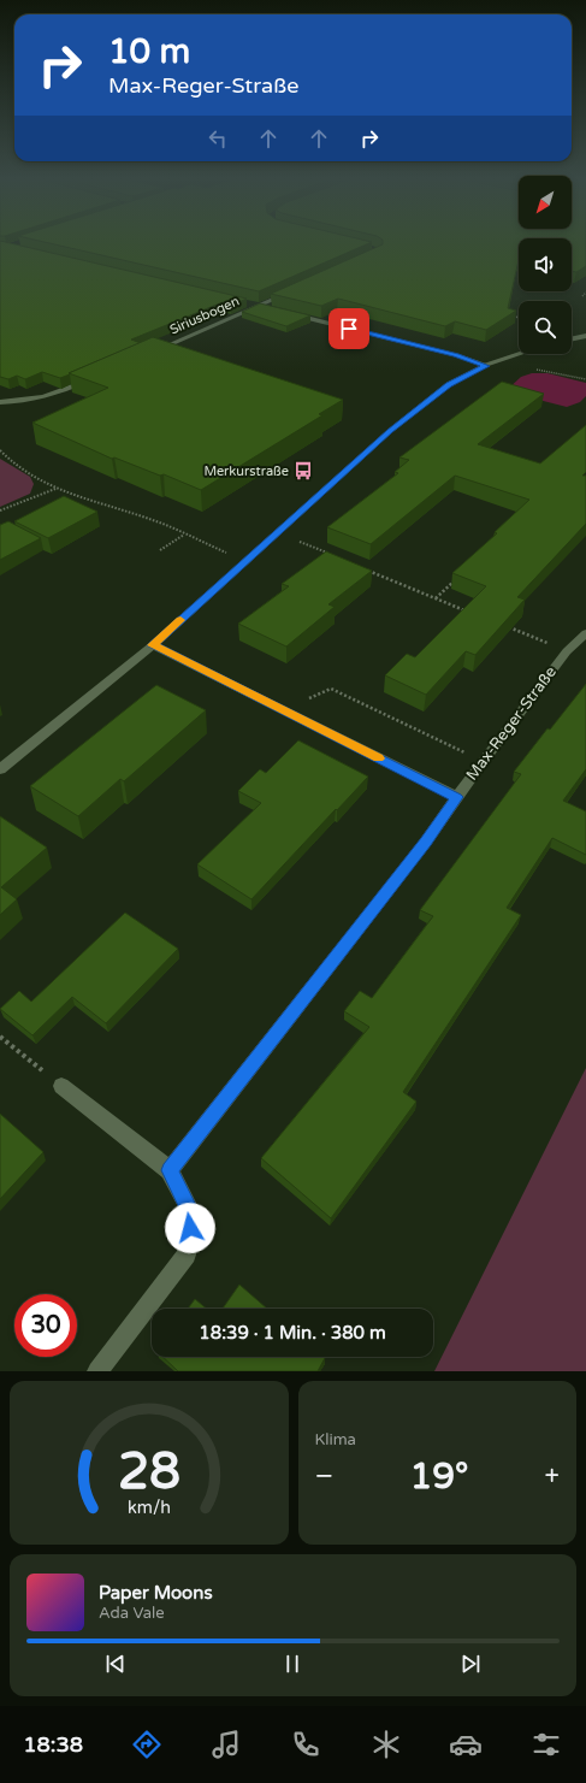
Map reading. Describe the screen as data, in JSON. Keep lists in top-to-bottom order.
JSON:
{
  "streets": {
    "street": ["Siriusbogen", "Max-Reger-Straße"]
  },
  "places": {
    "bus stop": ["Merkurstraße"]
  },
  "north": "bottom left",
  "page": {
    "turn": ["10 m", "Max-Reger-Straße"],
    "limit": "30",
    "trip": "18:39 · 1 Min. · 380 m",
    "tile": "Klima",
    "heat": ["−", "19°", "+"],
    "song": ["Paper Moons", "Ada Vale"],
    "tabs": "18:38",
    "gauge": ["28", "km/h"]
  }
}
